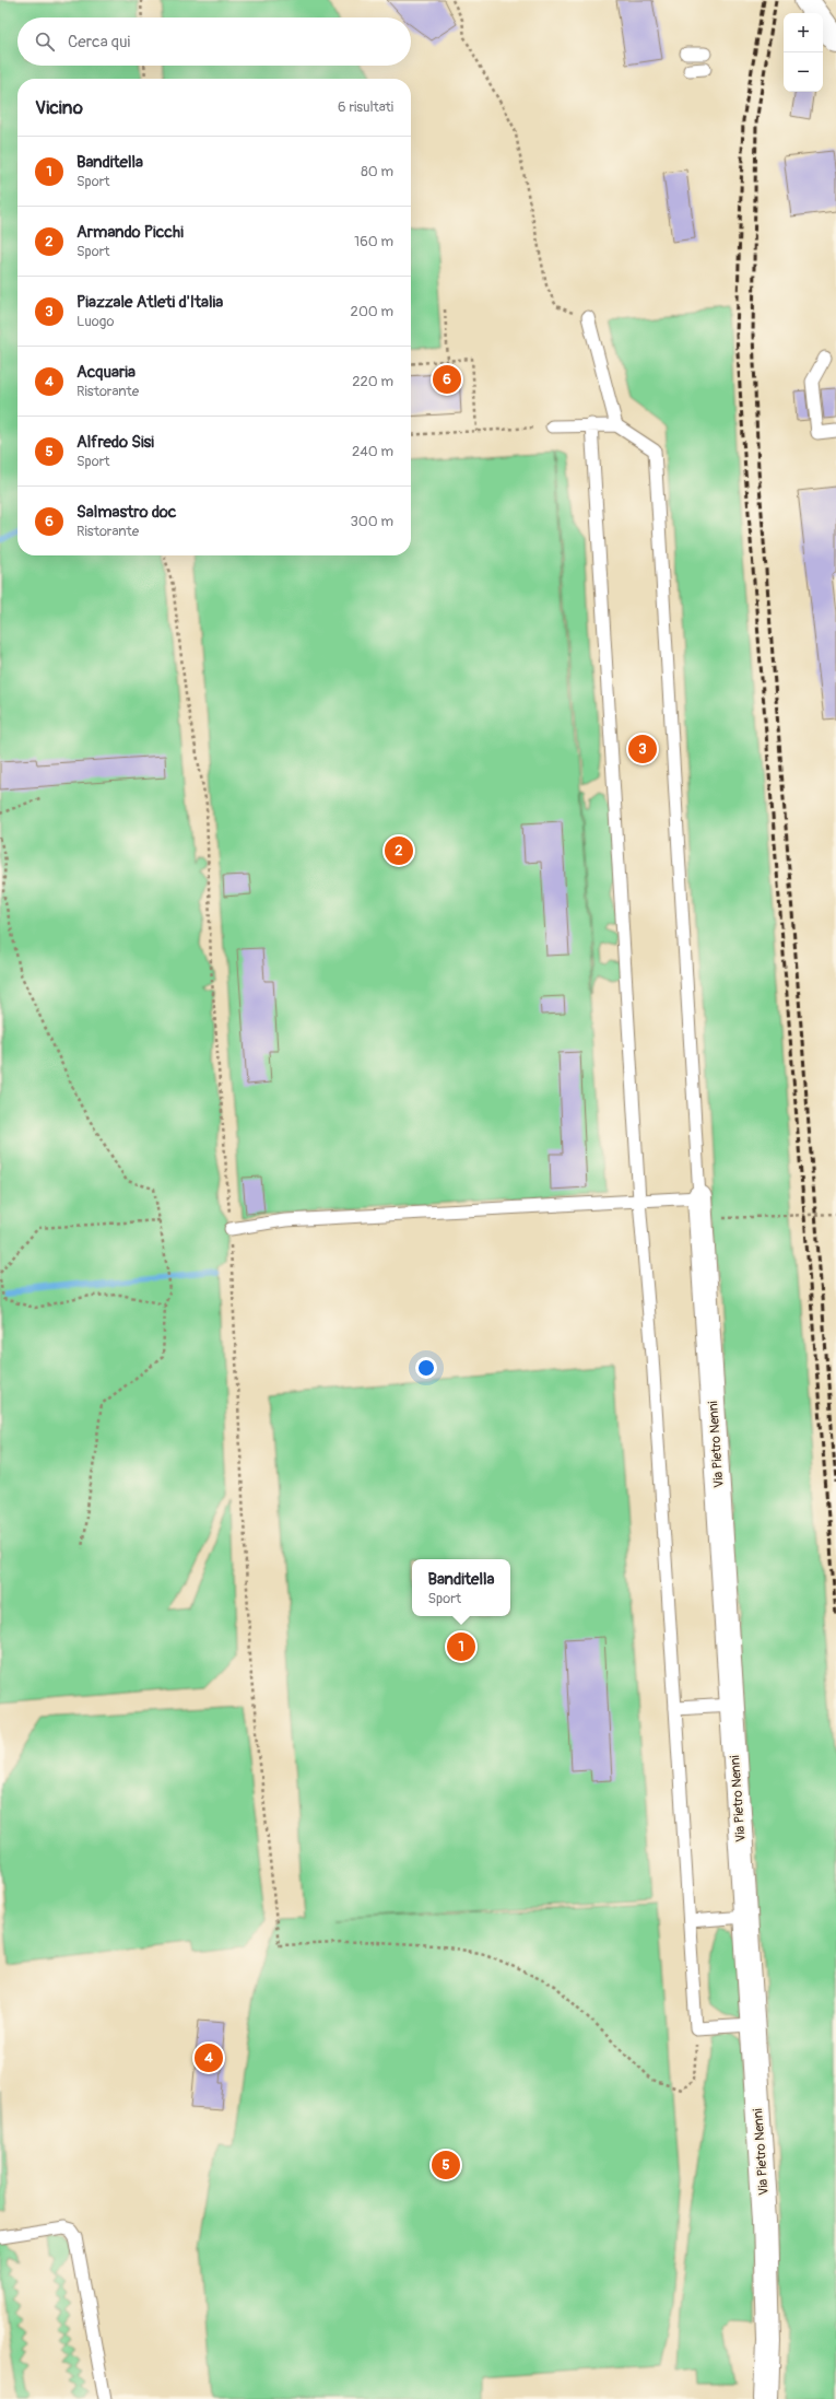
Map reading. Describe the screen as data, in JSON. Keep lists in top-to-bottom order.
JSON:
{
  "streets": {
    "street": ["Via Pietro Nenni"]
  },
  "page": {
    "map_buttons": ["+", "−"],
    "search": "Cerca qui",
    "heading": ["Vicino", "6 risultati"],
    "list": [
      {
        "mark": "1",
        "name": "Banditella",
        "note": "Sport",
        "value": "80 m"
      },
      {
        "mark": "2",
        "name": "Armando Picchi",
        "note": "Sport",
        "value": "160 m"
      },
      {
        "mark": "3",
        "name": "Piazzale Atleti d'Italia",
        "note": "Luogo",
        "value": "200 m"
      },
      {
        "mark": "4",
        "name": "Acquaria",
        "note": "Ristorante",
        "value": "220 m"
      },
      {
        "mark": "5",
        "name": "Alfredo Sisi",
        "note": "Sport",
        "value": "240 m"
      },
      {
        "mark": "6",
        "name": "Salmastro doc",
        "note": "Ristorante",
        "value": "300 m"
      }
    ],
    "pins": [
      "6",
      "3",
      "2",
      "1",
      "4",
      "5"
    ],
    "popup": ["Banditella", "Sport"]
  }
}
